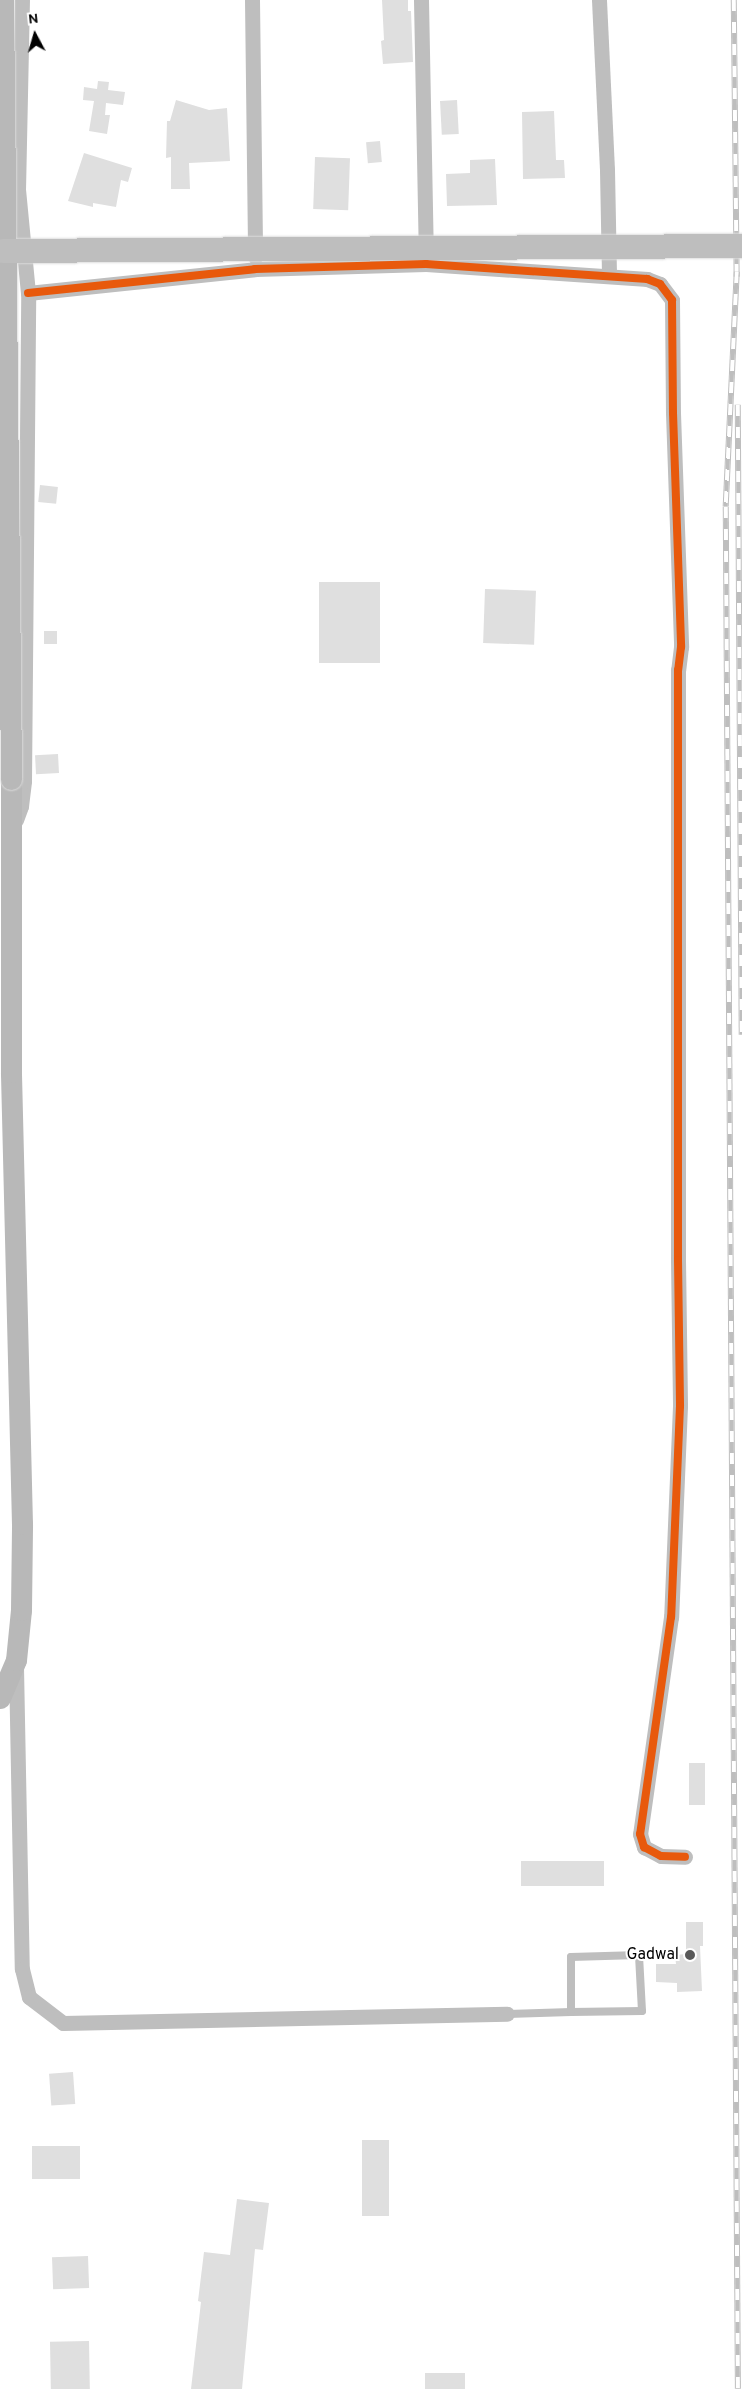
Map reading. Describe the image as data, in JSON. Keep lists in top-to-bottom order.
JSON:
{
  "places": ["Gadwal"],
  "north": "top"
}
